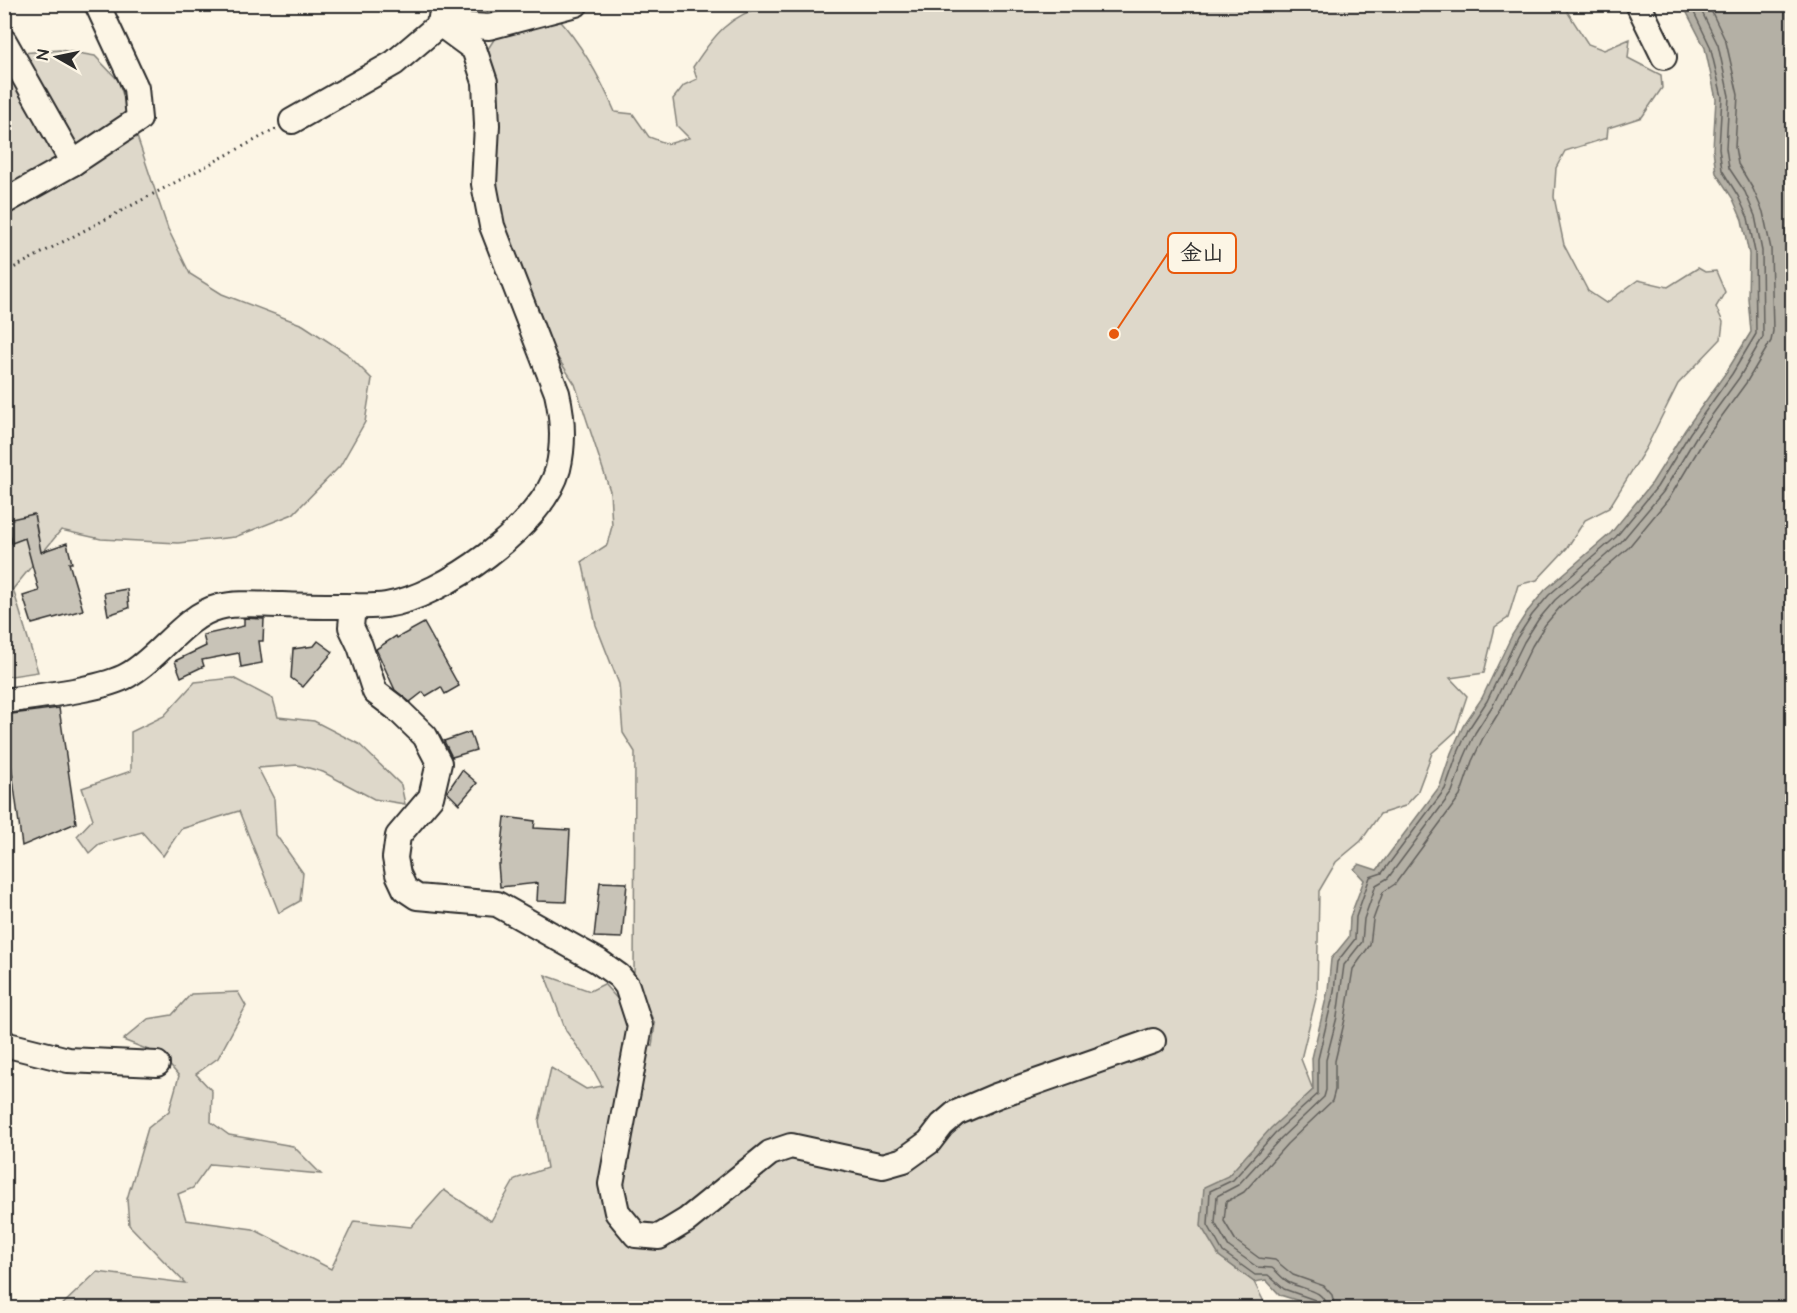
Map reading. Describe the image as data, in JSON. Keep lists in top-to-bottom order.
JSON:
{
  "places": ["金山"],
  "north": "left"
}
